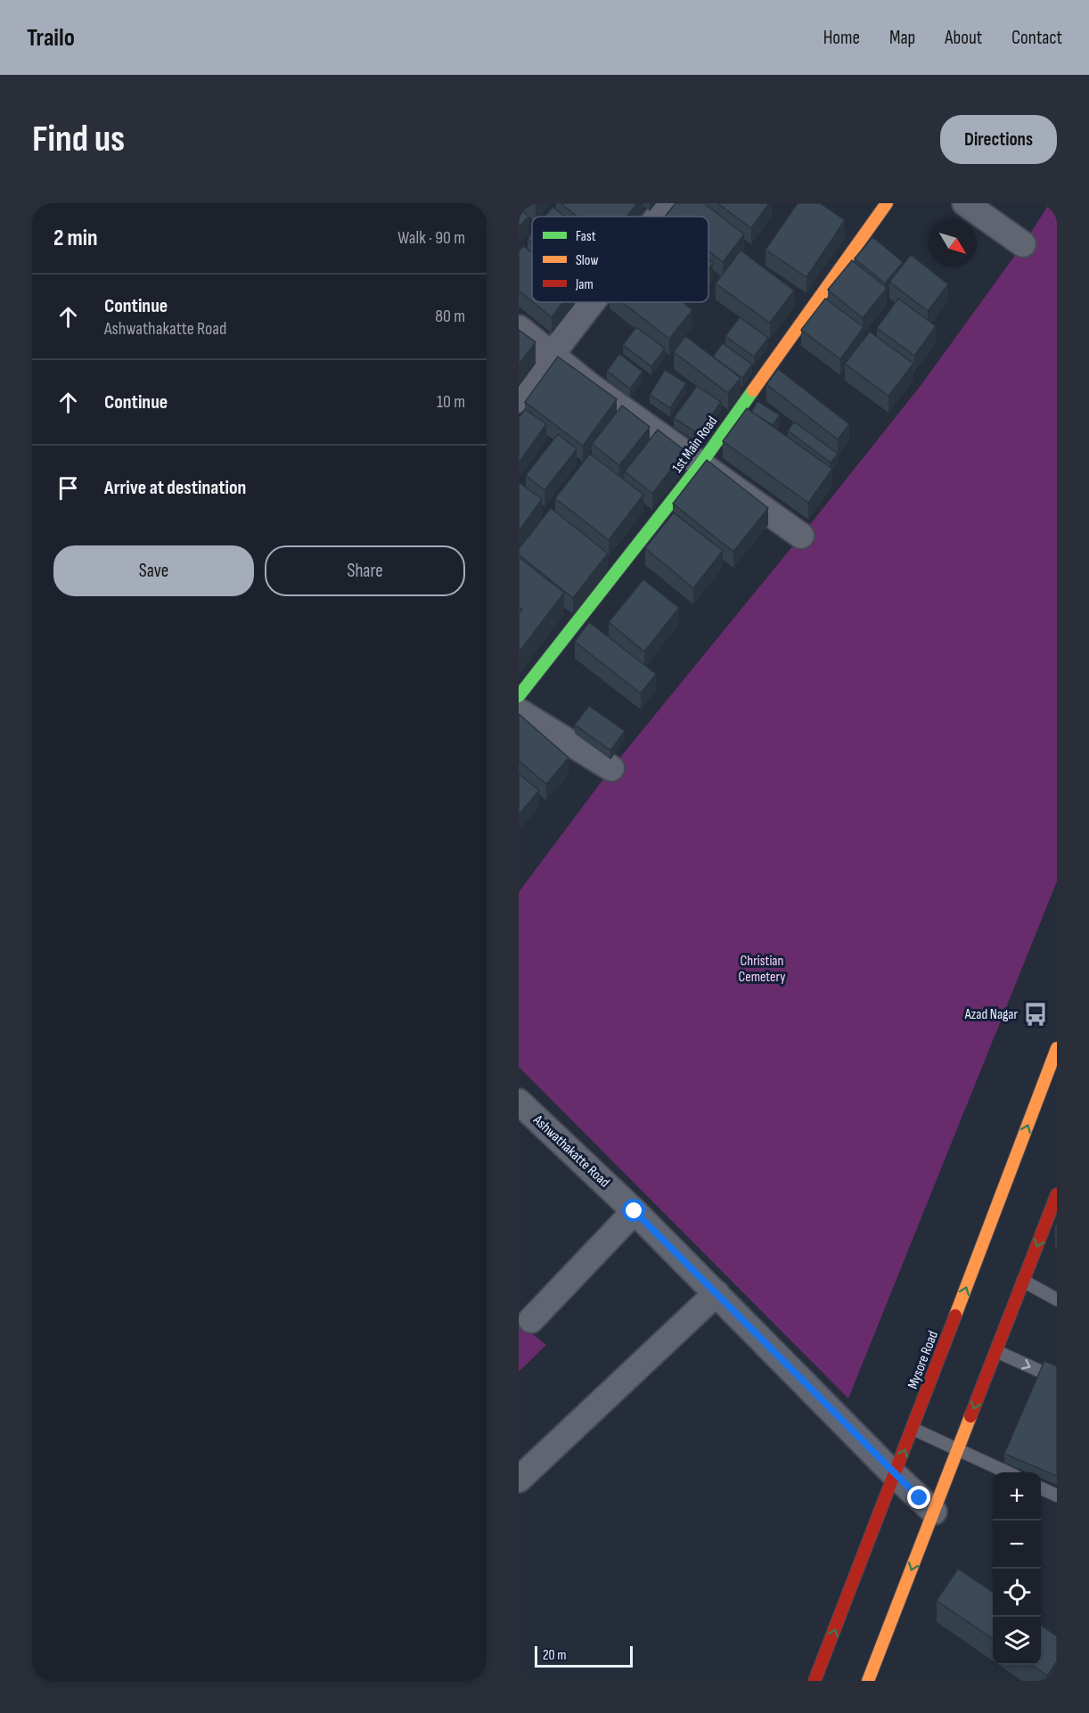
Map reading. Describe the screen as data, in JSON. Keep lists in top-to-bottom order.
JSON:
{
  "streets": {
    "main road": ["1st Main Road", "Mysore Road"],
    "street": ["Ashwathakatte Road"]
  },
  "crossings": [
    ["Ashwathakatte Road", "Mysore Road"]
  ],
  "parks": ["Christian Cemetery"],
  "places": {
    "bus stop": ["Azad Nagar"]
  },
  "legend": ["Fast", "Slow", "Jam"],
  "scale_bar": "20 m",
  "north": "bottom right",
  "page": {
    "header": "Trailo",
    "nav": [
      "Home",
      "Map",
      "About",
      "Contact"
    ],
    "buttons": [
      "Directions",
      ["Save", "Share"]
    ],
    "title": "Find us",
    "heading": ["2 min", "Walk · 90 m"],
    "list": [
      ["Continue", "Ashwathakatte Road", "80 m"],
      ["Continue", "10 m"],
      "Arrive at destination"
    ],
    "map_buttons": ["+", "−"],
    "scale": "20 m"
  }
}
